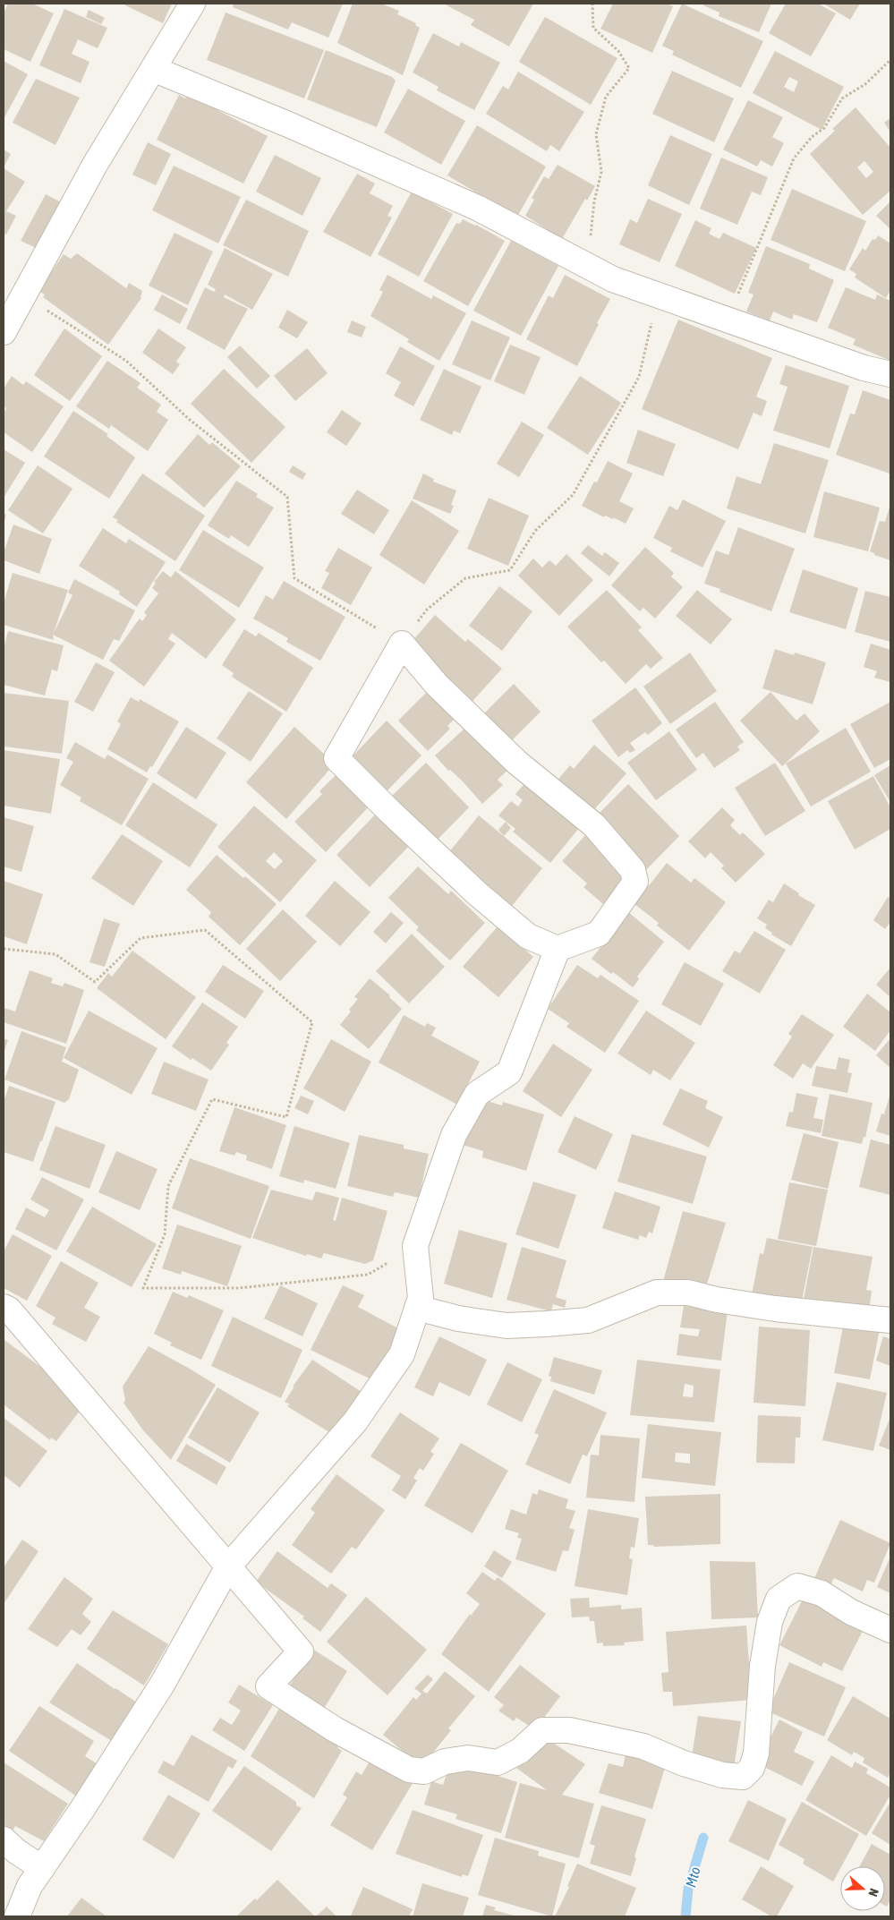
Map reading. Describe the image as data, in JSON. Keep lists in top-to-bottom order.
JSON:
{
  "water": ["Mto"],
  "north": "right"
}
